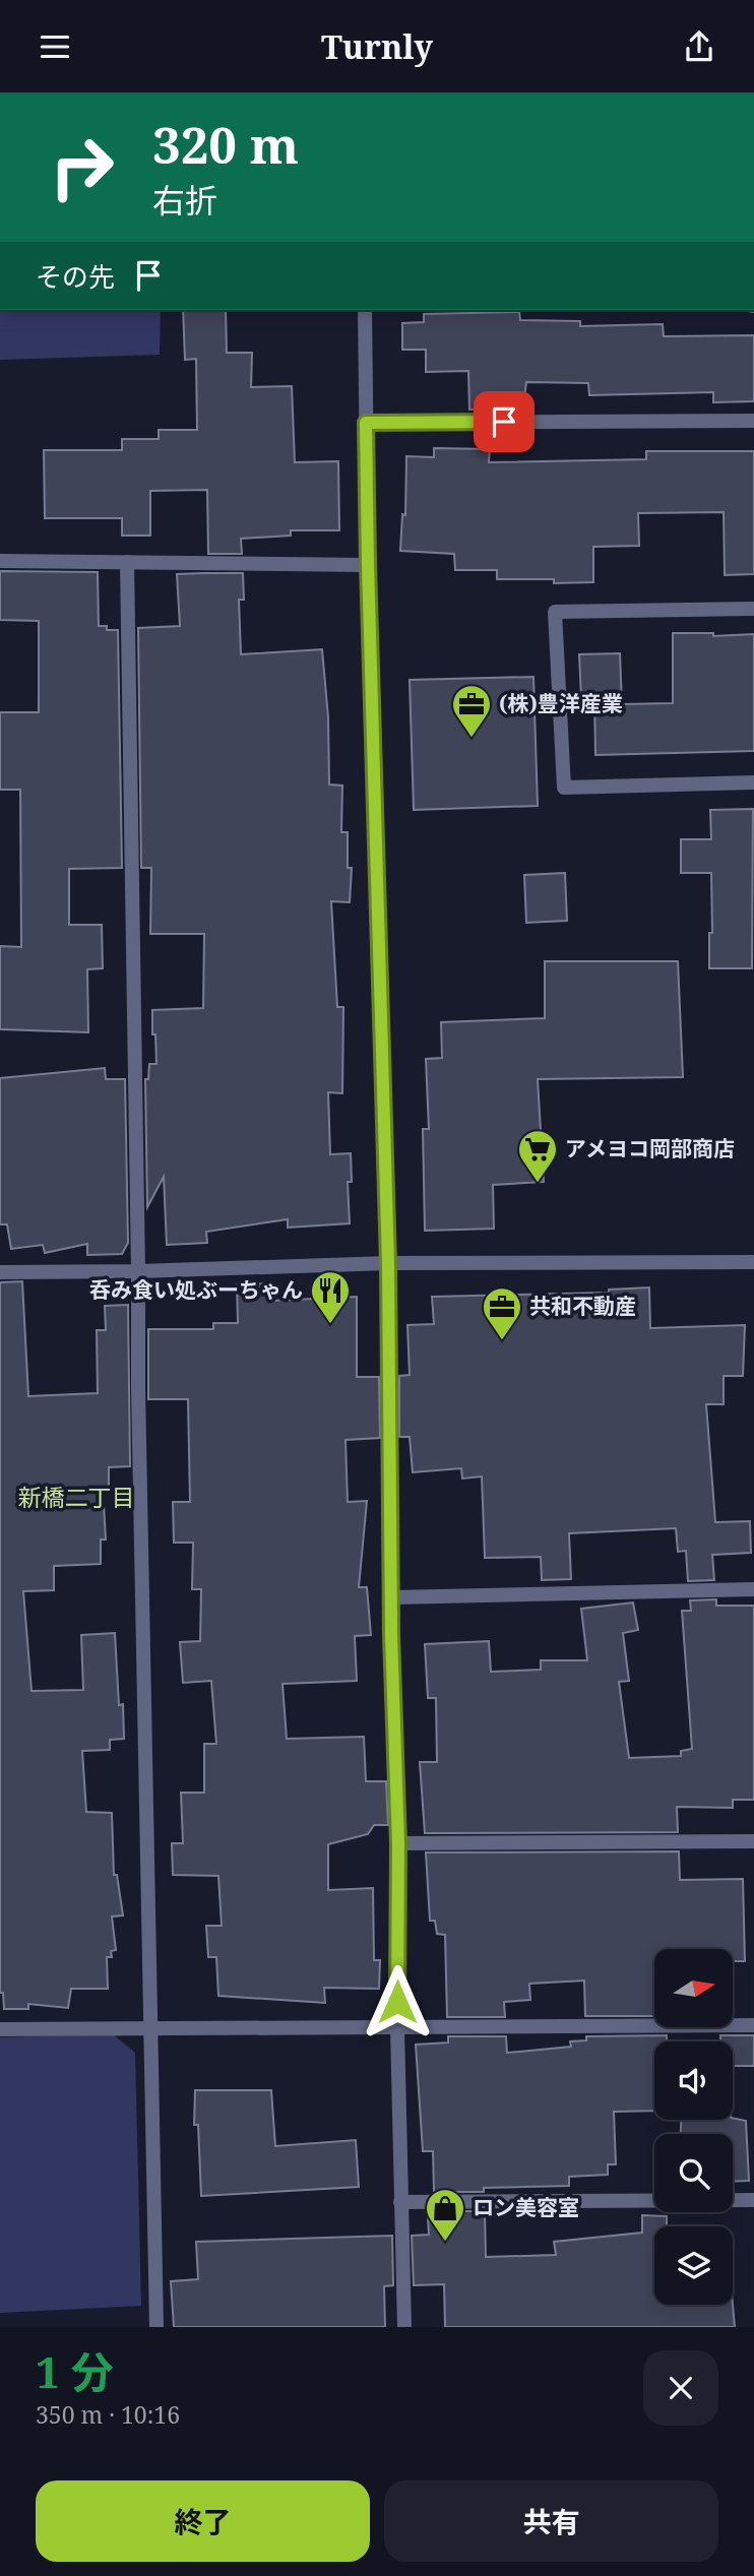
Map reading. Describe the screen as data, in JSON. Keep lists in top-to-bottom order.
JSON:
{
  "districts": ["新橋二丁目"],
  "places": {
    "office": ["(株)豊洋産業", "共和不動産"],
    "supermarket": ["アメヨコ岡部商店"],
    "restaurant": ["呑み食い処ぶーちゃん"],
    "shop": ["ロン美容室"]
  },
  "north": "right",
  "page": {
    "header": "Turnly",
    "turn": ["320 m", "右折"],
    "then": "その先",
    "heading": ["1 分", "350 m · 10:16"],
    "buttons": ["終了", "共有"]
  }
}
